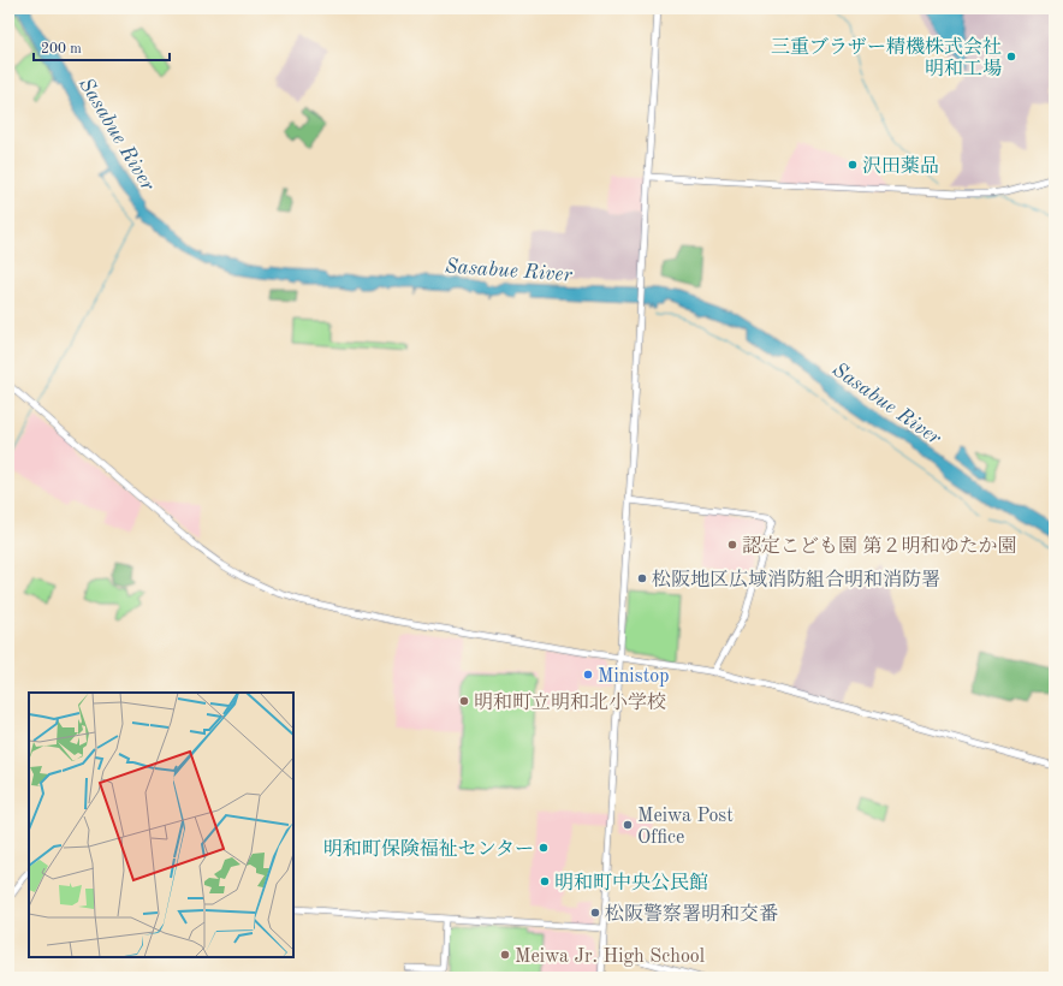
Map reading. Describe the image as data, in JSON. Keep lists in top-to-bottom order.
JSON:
{
  "water": ["Sasabue River"],
  "places": [
    "三重ブラザー精機株式会社 明和工場",
    "沢田薬品",
    "認定こども園 第２明和ゆたか園",
    "松阪地区広域消防組合明和消防署",
    "Ministop",
    "明和町立明和北小学校",
    "Meiwa Post Office",
    "明和町保険福祉センター",
    "明和町中央公民館",
    "松阪警察署明和交番",
    "Meiwa Jr. High School"
  ],
  "scale_bar": "200 m"
}
